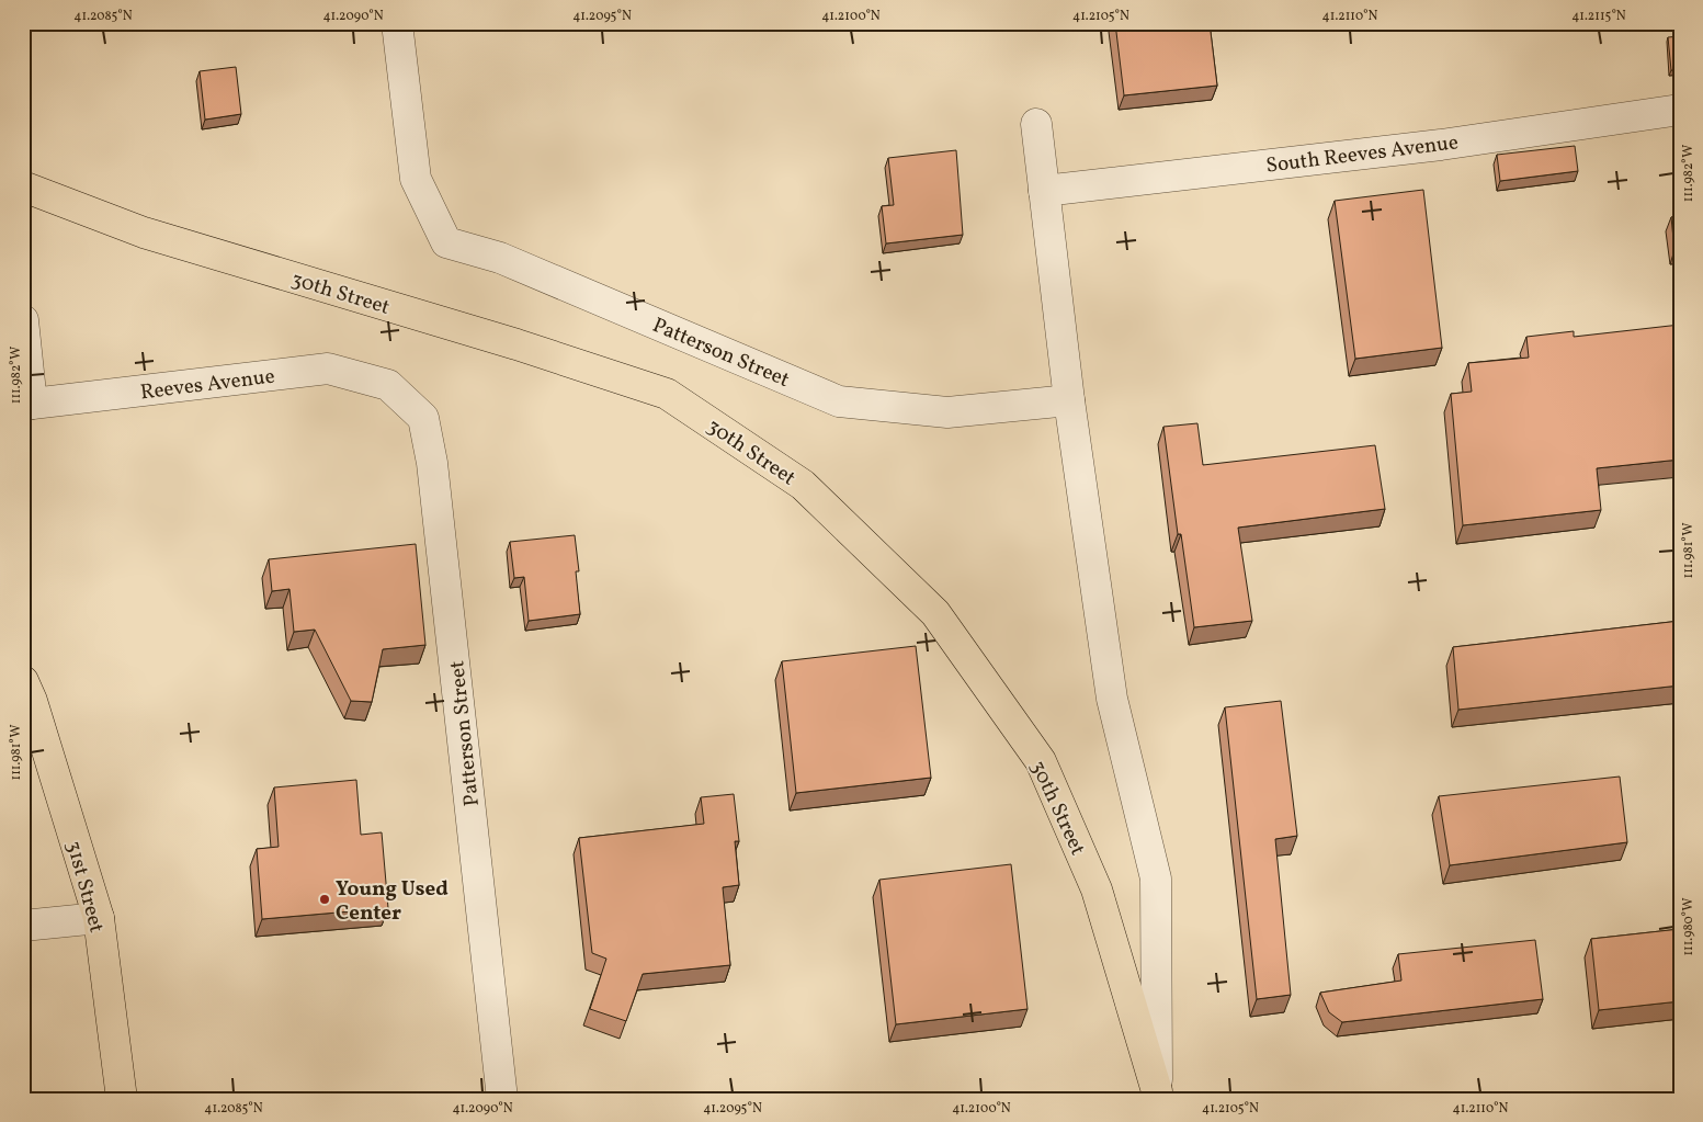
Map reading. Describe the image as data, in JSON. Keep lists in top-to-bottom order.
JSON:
{
  "streets": {
    "main road": ["30th Street", "31st Street"],
    "street": ["South Reeves Avenue", "Patterson Street", "Reeves Avenue"]
  },
  "crossings": [
    ["South Reeves Avenue", "30th Street"],
    ["30th Street", "Patterson Street"],
    ["Patterson Street", "Reeves Avenue"]
  ],
  "places": ["Young Used Center"],
  "coordinates": [
    "41.2085°N",
    "41.2090°N",
    "41.2095°N",
    "41.2100°N",
    "41.2105°N",
    "41.2110°N",
    "41.2115°N",
    "111.982°W",
    "111.981°W",
    "111.980°W"
  ]
}
